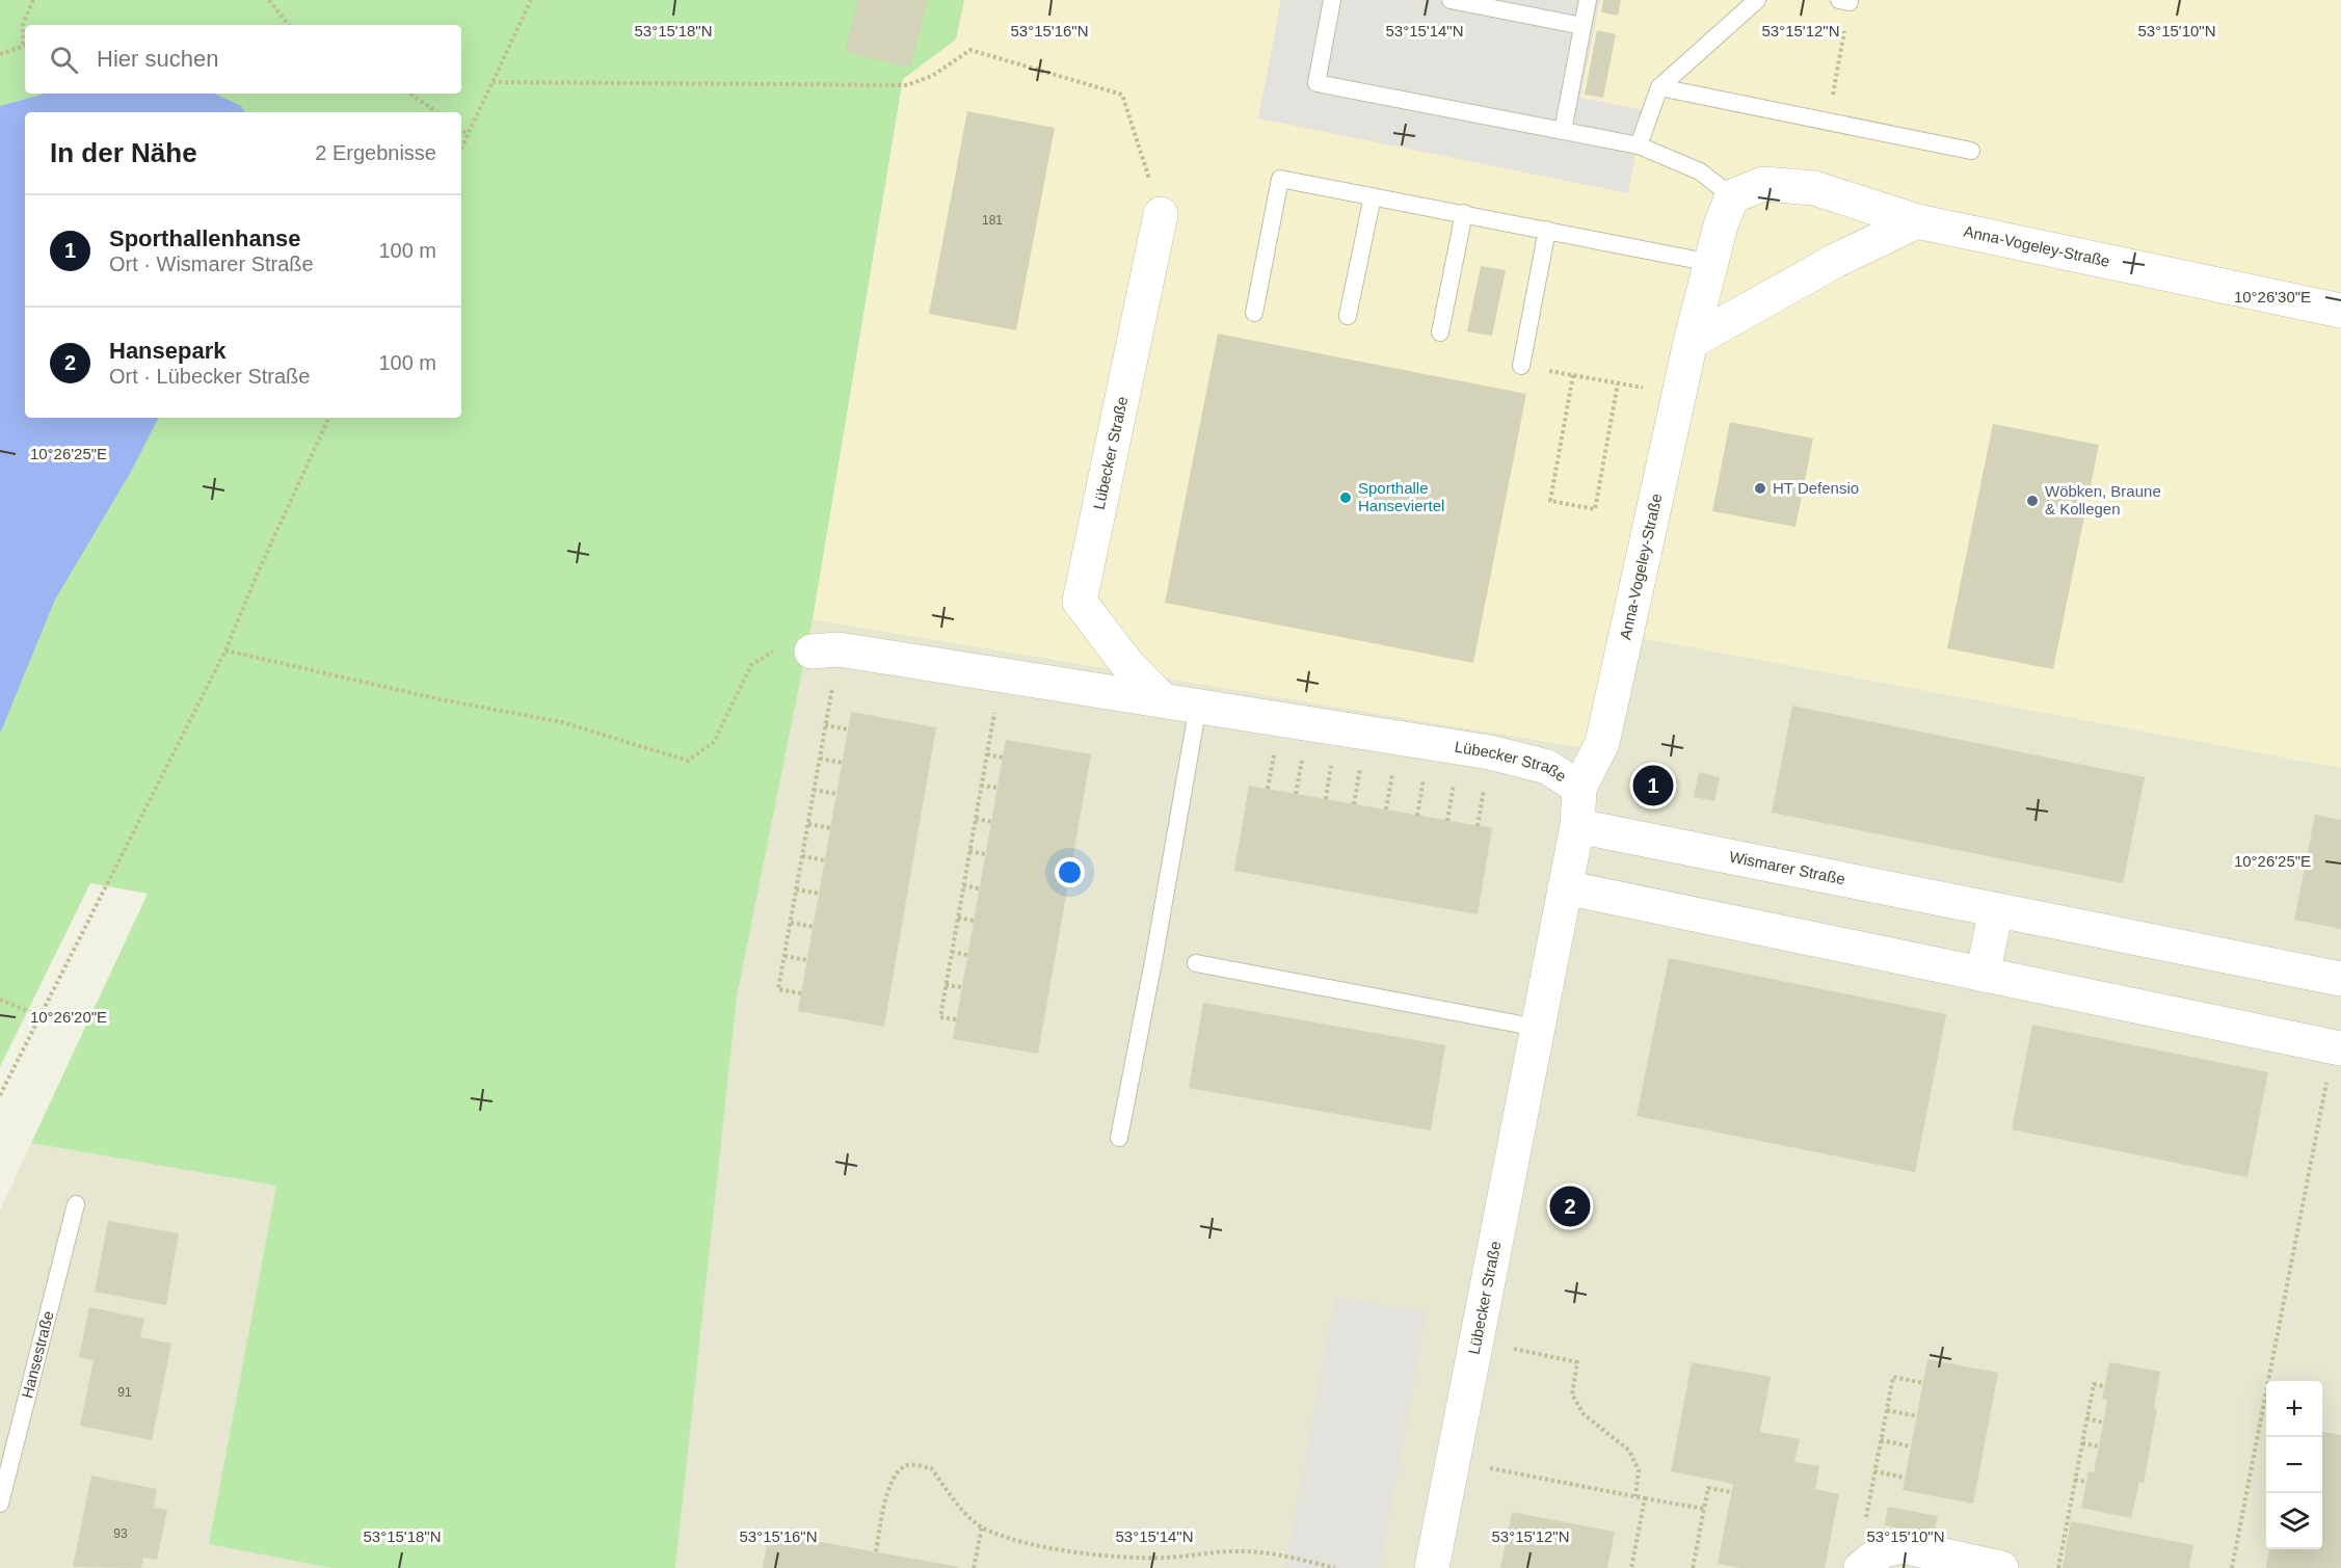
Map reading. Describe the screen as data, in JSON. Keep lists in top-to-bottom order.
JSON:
{
  "streets": {
    "street": ["Anna-Vogeley-Straße", "Lübecker Straße", "Wismarer Straße"],
    "lane": ["Hansestraße"]
  },
  "crossings": [
    ["Anna-Vogeley-Straße", "Lübecker Straße"],
    ["Lübecker Straße", "Wismarer Straße"]
  ],
  "places": ["HT Defensio", "Sporthalle Hanseviertel", "Wöbken, Braune & Kollegen"],
  "house_numbers": ["181", "91", "93"],
  "page": {
    "search": "Hier suchen",
    "heading": ["In der Nähe", "2 Ergebnisse"],
    "list": [
      {
        "mark": "1",
        "name": "Sporthallenhanse",
        "note": "Ort · Wismarer Straße",
        "value": "100 m"
      },
      {
        "mark": "2",
        "name": "Hansepark",
        "note": "Ort · Lübecker Straße",
        "value": "100 m"
      }
    ],
    "pins": ["1", "2"],
    "map_buttons": ["+", "−"]
  },
  "coordinates": [
    "53°15'18\"N",
    "53°15'16\"N",
    "53°15'14\"N",
    "53°15'12\"N",
    "53°15'10\"N",
    "10°26'30\"E",
    "10°26'25\"E",
    "10°26'20\"E"
  ]
}
